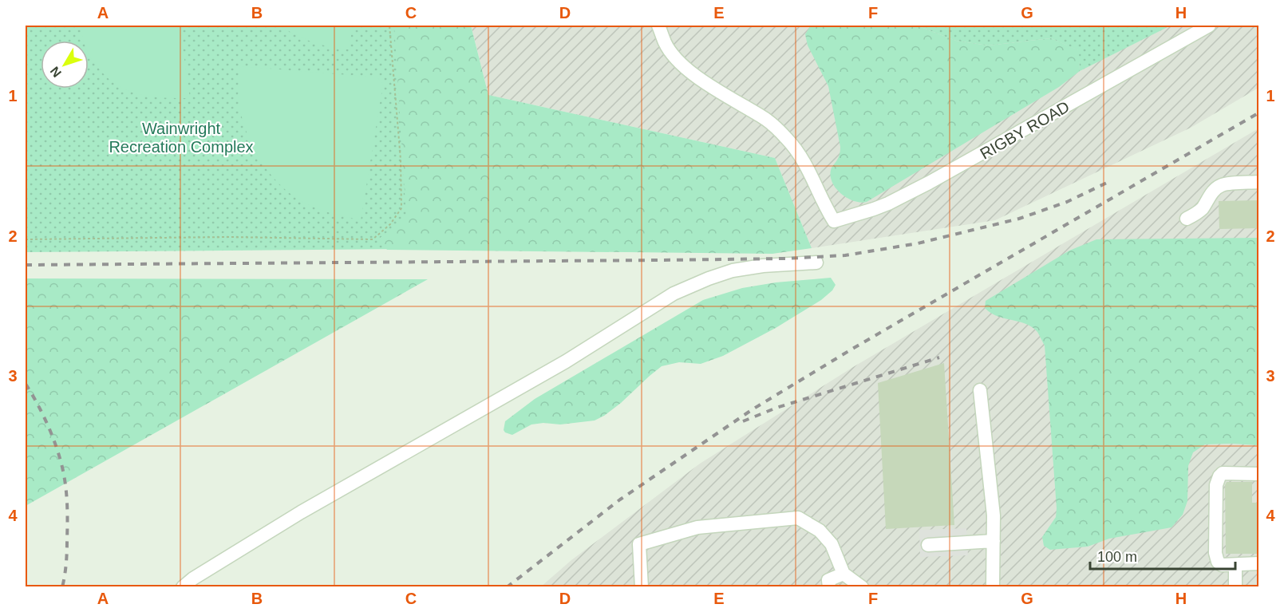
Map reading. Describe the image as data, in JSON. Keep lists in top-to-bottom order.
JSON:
{
  "streets": {
    "street": ["RIGBY ROAD"]
  },
  "parks": ["Wainwright Recreation Complex"],
  "scale_bar": "100 m",
  "north": "bottom left",
  "grid": {
    "columns": [
      "A",
      "B",
      "C",
      "D",
      "E",
      "F",
      "G",
      "H"
    ],
    "rows": [
      "1",
      "2",
      "3",
      "4"
    ]
  }
}
